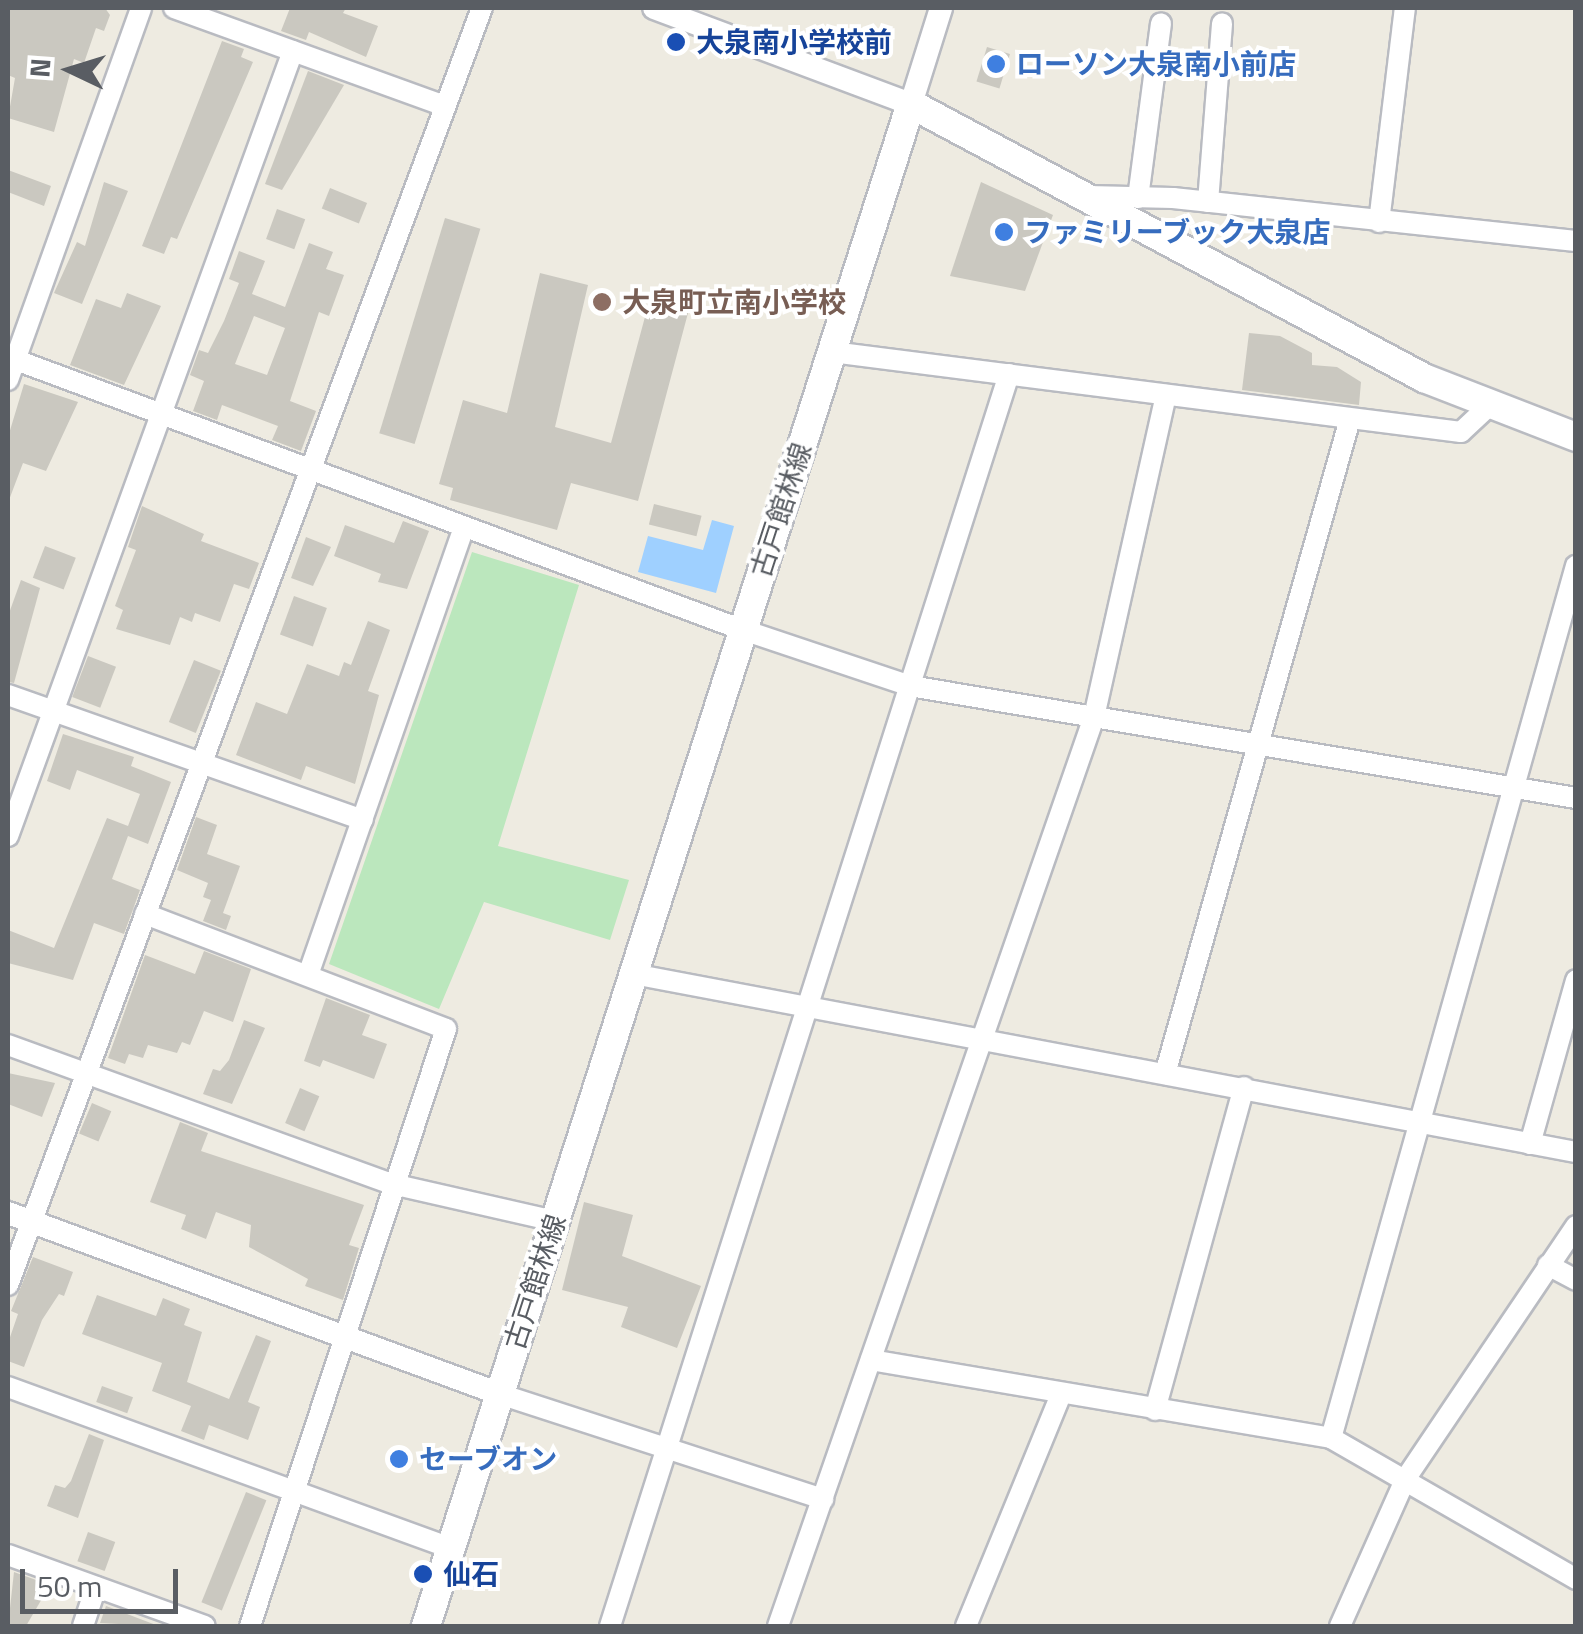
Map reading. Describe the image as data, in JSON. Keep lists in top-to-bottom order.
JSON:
{
  "streets": {
    "main road": ["古戸館林線"]
  },
  "places": [
    "大泉南小学校前",
    "ローソン大泉南小前店",
    "ファミリーブック大泉店",
    "大泉町立南小学校",
    "セーブオン",
    "仙石"
  ],
  "scale_bar": "50 m",
  "north": "left"
}
